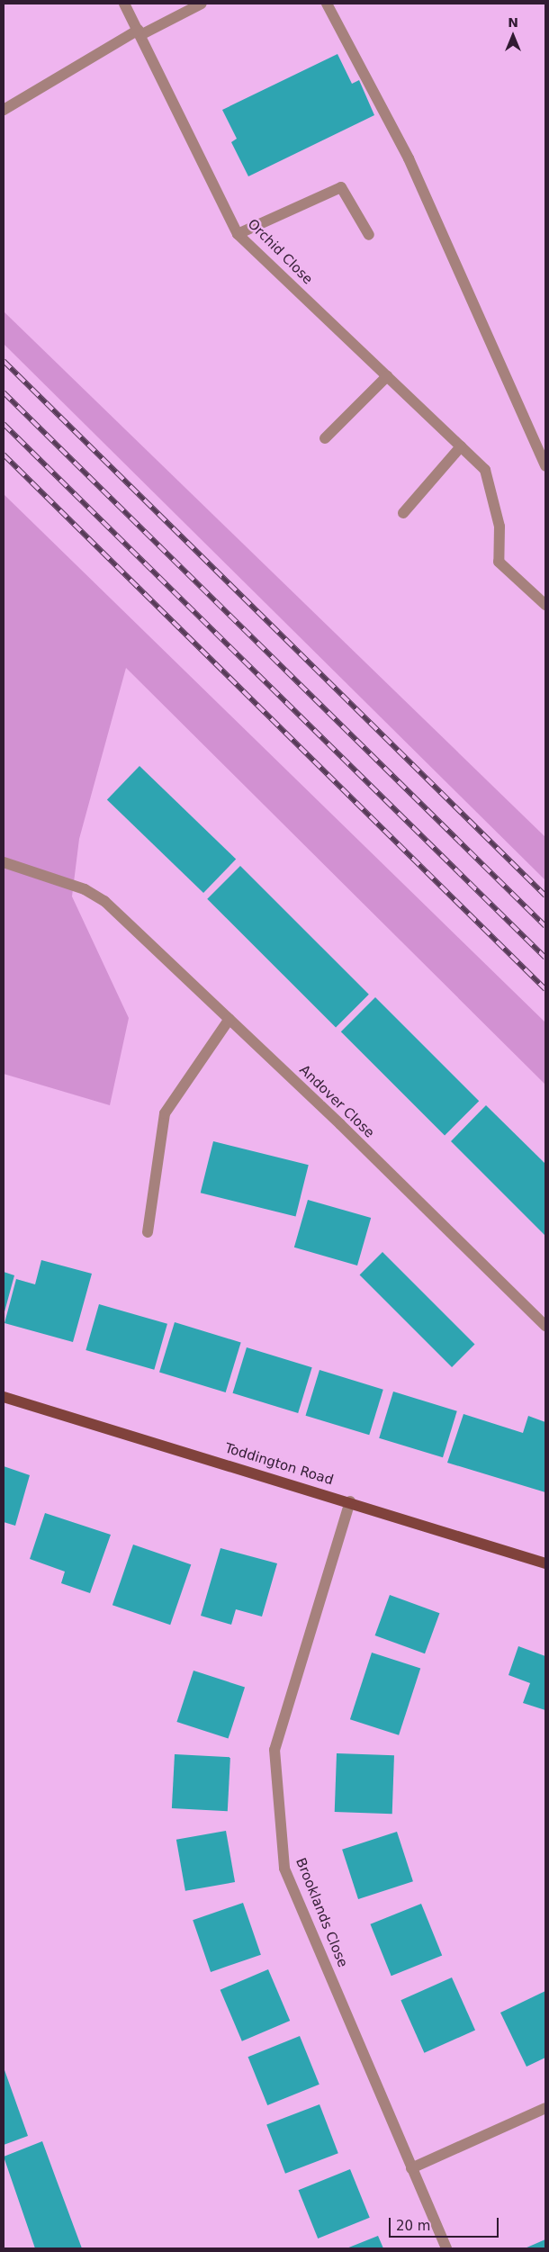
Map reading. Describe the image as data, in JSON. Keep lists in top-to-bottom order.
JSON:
{
  "streets": {
    "main road": ["Toddington Road"],
    "street": ["Orchid Close", "Andover Close", "Brooklands Close"]
  },
  "crossings": [
    ["Toddington Road", "Brooklands Close"]
  ],
  "scale_bar": "20 m",
  "north": "top"
}
